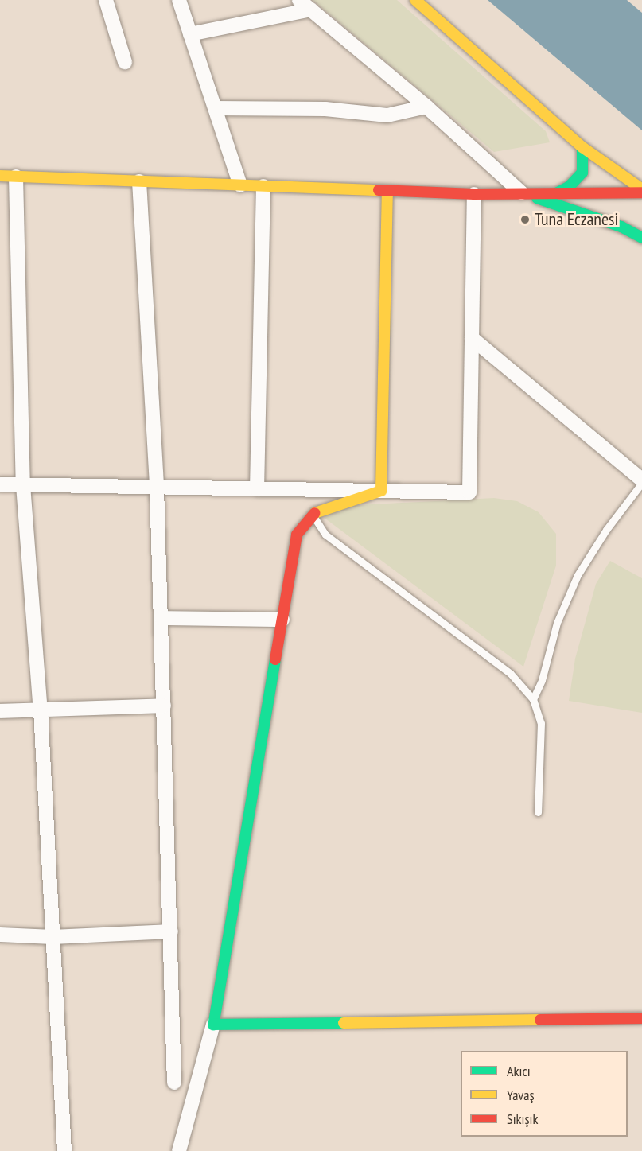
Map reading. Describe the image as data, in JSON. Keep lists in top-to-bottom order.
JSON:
{
  "places": ["Tuna Eczanesi"],
  "legend": ["Akıcı", "Yavaş", "Sıkışık"]
}
